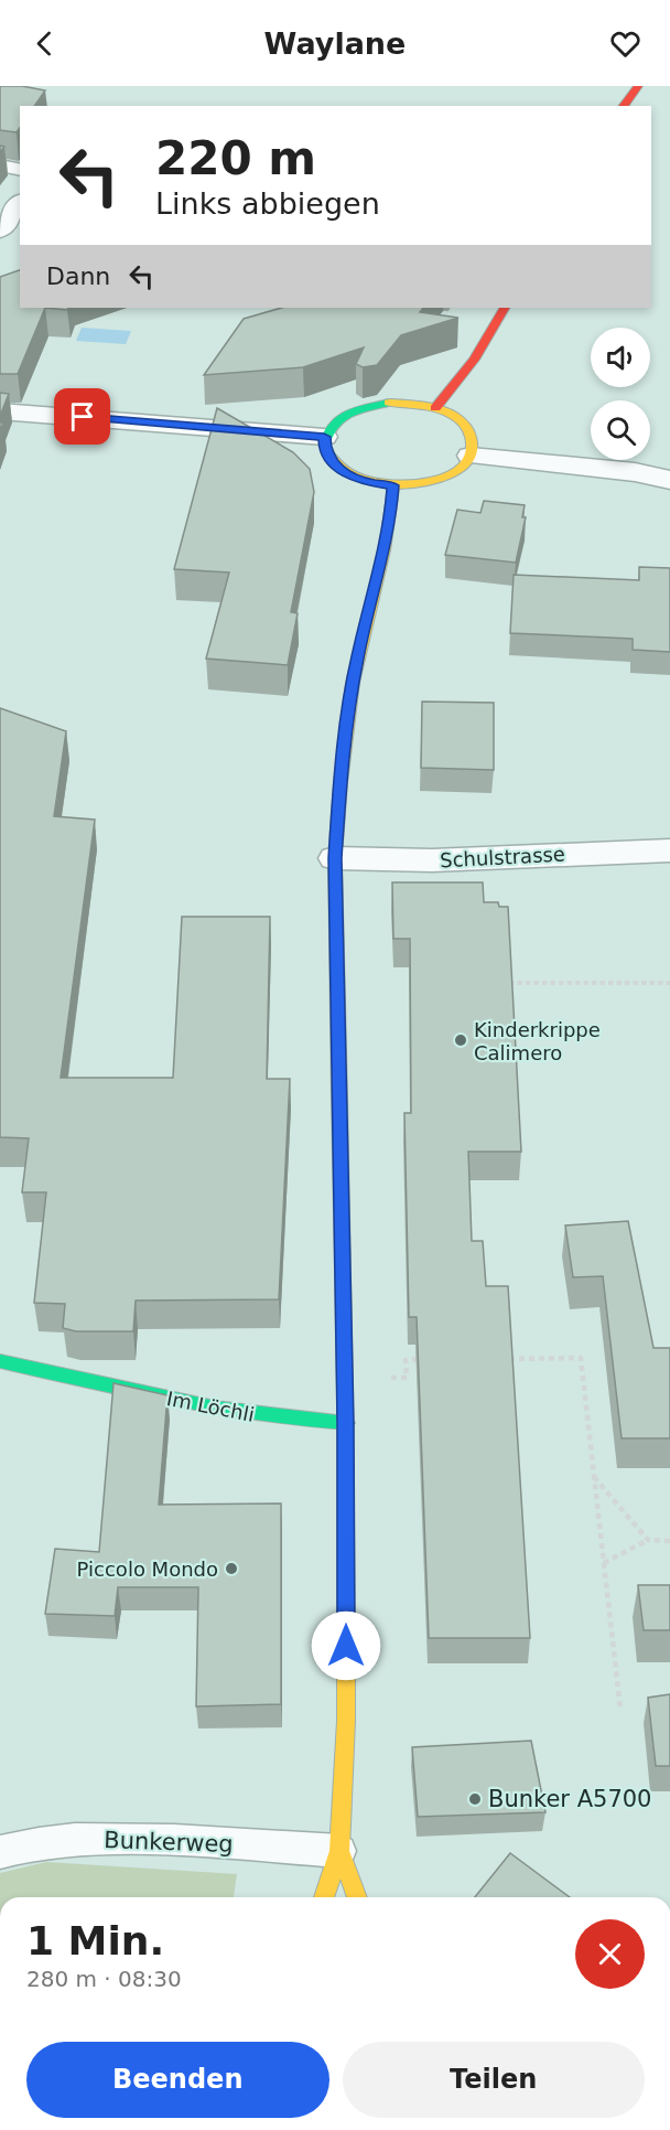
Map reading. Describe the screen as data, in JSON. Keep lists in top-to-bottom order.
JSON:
{
  "streets": {
    "main road": ["Im Löchli"],
    "street": ["Schulstrasse"],
    "lane": ["Bunkerweg"]
  },
  "places": ["Kinderkrippe Calimero", "Piccolo Mondo", "Bunker A5700"],
  "page": {
    "header": "Waylane",
    "turn": ["220 m", "Links abbiegen"],
    "then": "Dann",
    "heading": ["1 Min.", "280 m · 08:30"],
    "buttons": ["Beenden", "Teilen"]
  }
}
